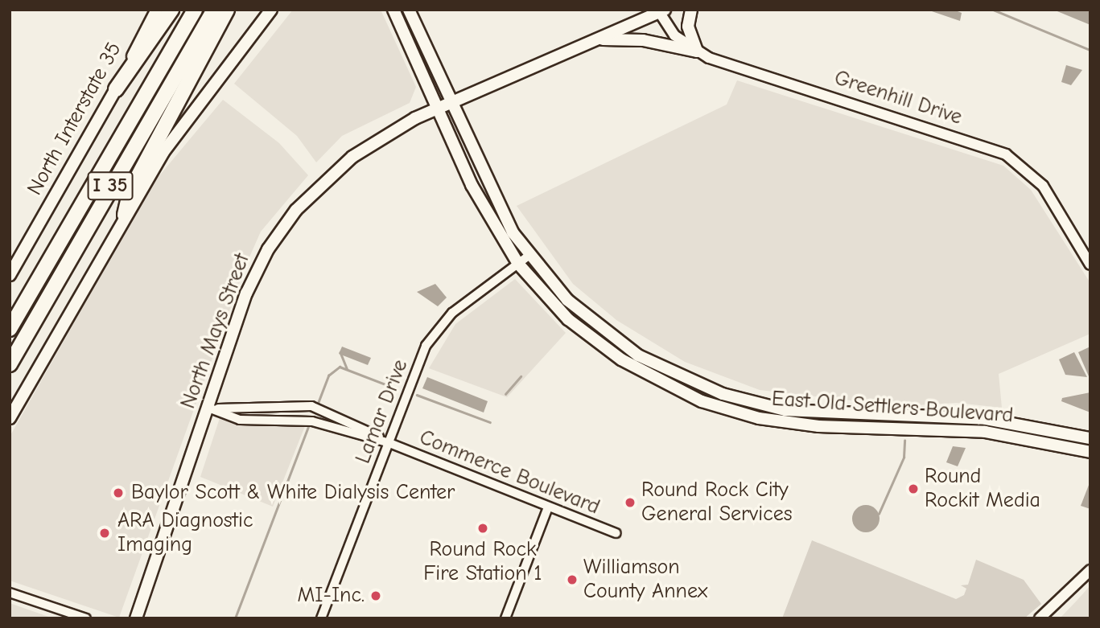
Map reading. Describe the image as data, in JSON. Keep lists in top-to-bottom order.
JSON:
{
  "streets": {
    "highway": ["I 35"],
    "main road": ["North Interstate 35", "North Mays Street", "East Old Settlers Boulevard"],
    "street": ["Greenhill Drive", "Lamar Drive", "Commerce Boulevard"]
  },
  "crossings": [
    ["Greenhill Drive", "North Mays Street"],
    ["North Mays Street", "East Old Settlers Boulevard"],
    ["North Mays Street", "Commerce Boulevard"],
    ["East Old Settlers Boulevard", "Lamar Drive"],
    ["Lamar Drive", "Commerce Boulevard"]
  ],
  "places": [
    "Round Rockit Media",
    "Baylor Scott & White Dialysis Center",
    "Round Rock City General Services",
    "Round Rock Fire Station 1",
    "ARA Diagnostic Imaging",
    "Williamson County Annex",
    "MI-Inc."
  ]
}
